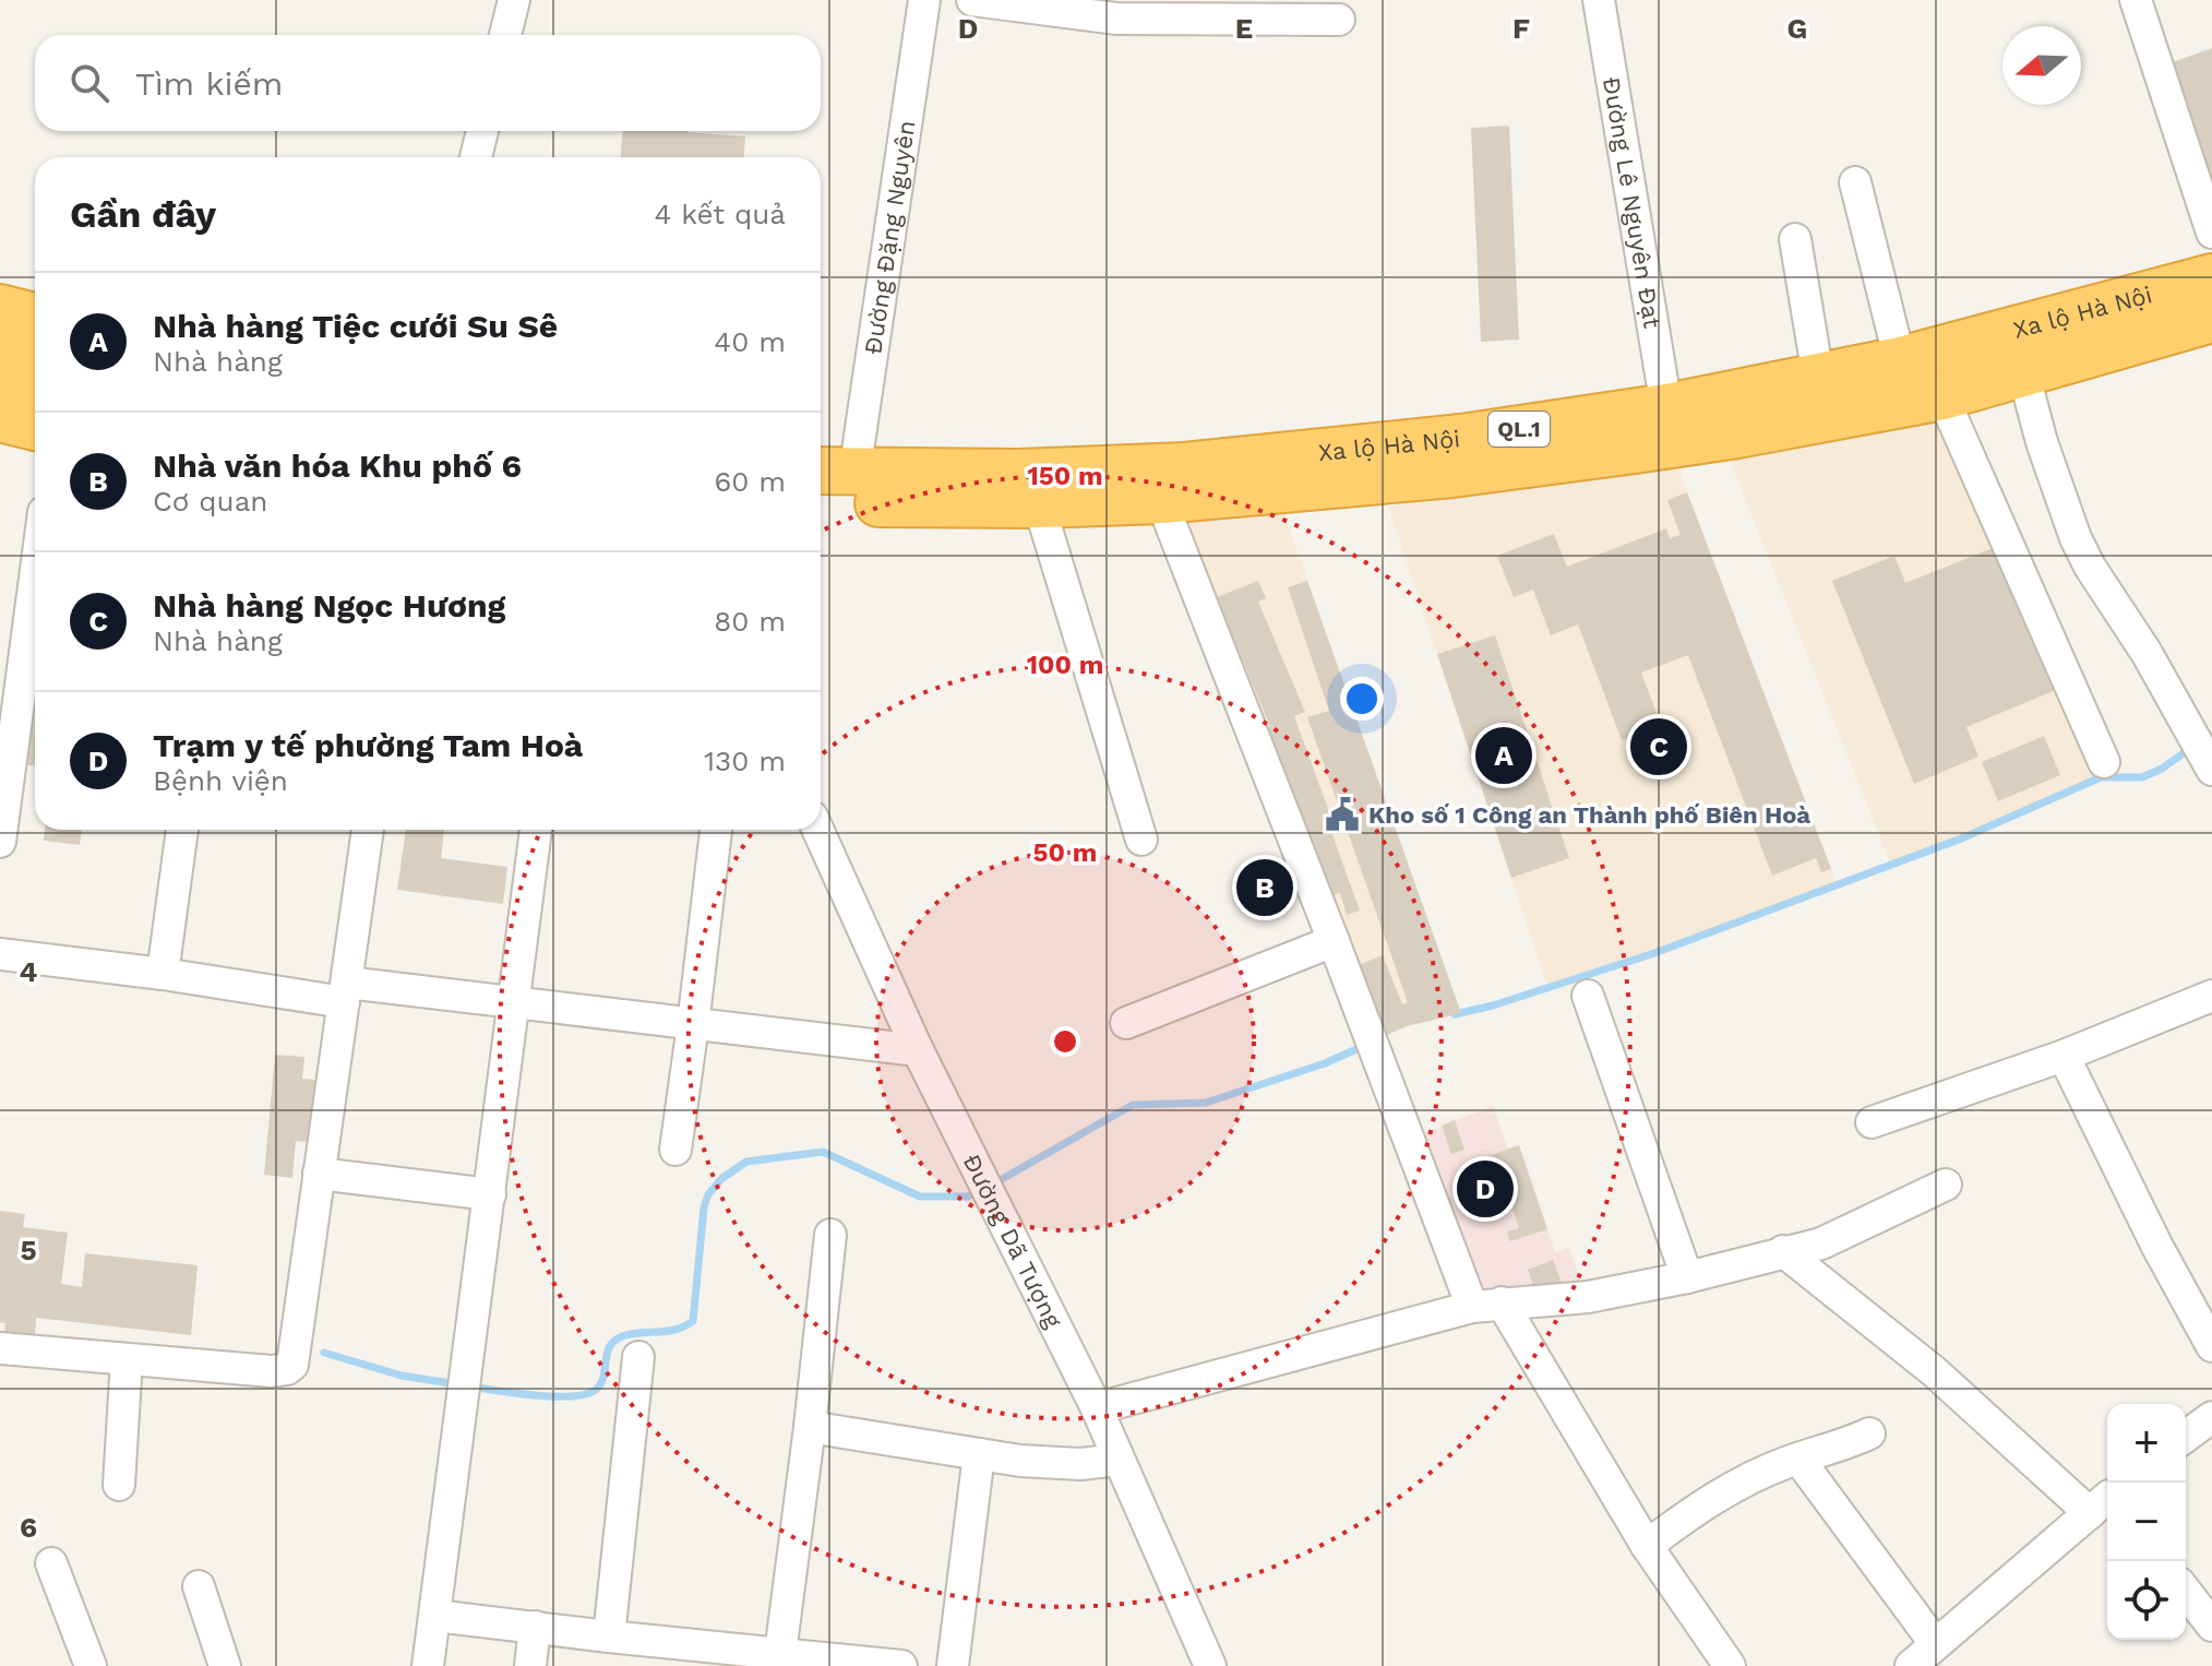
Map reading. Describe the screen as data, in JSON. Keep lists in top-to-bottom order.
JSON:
{
  "streets": {
    "highway": ["Xa lộ Hà Nội", "QL.1"],
    "street": ["Đường Lê Nguyên Đạt", "Đường Đặng Nguyên", "Đường Dã Tượng"]
  },
  "crossings": [
    ["Đường Lê Nguyên Đạt", "Xa lộ Hà Nội"],
    ["Đường Đặng Nguyên", "Xa lộ Hà Nội"]
  ],
  "places": {
    "public building": ["Kho số 1 Công an Thành phố Biên Hoà"]
  },
  "north": "left",
  "page": {
    "search": "Tìm kiếm",
    "heading": ["Gần đây", "4 kết quả"],
    "list": [
      {
        "mark": "A",
        "name": "Nhà hàng Tiệc cưới Su Sê",
        "note": "Nhà hàng",
        "value": "40 m"
      },
      {
        "mark": "B",
        "name": "Nhà văn hóa Khu phố 6",
        "note": "Cơ quan",
        "value": "60 m"
      },
      {
        "mark": "C",
        "name": "Nhà hàng Ngọc Hương",
        "note": "Nhà hàng",
        "value": "80 m"
      },
      {
        "mark": "D",
        "name": "Trạm y tế phường Tam Hoà",
        "note": "Bệnh viện",
        "value": "130 m"
      }
    ],
    "pins": [
      "C",
      "A",
      "B",
      "D"
    ],
    "map_buttons": ["+", "−"]
  },
  "grid": {
    "columns": [
      "D",
      "E",
      "F",
      "G"
    ],
    "rows": ["4", "5", "6"]
  },
  "rings": ["150 m", "100 m", "50 m"]
}
